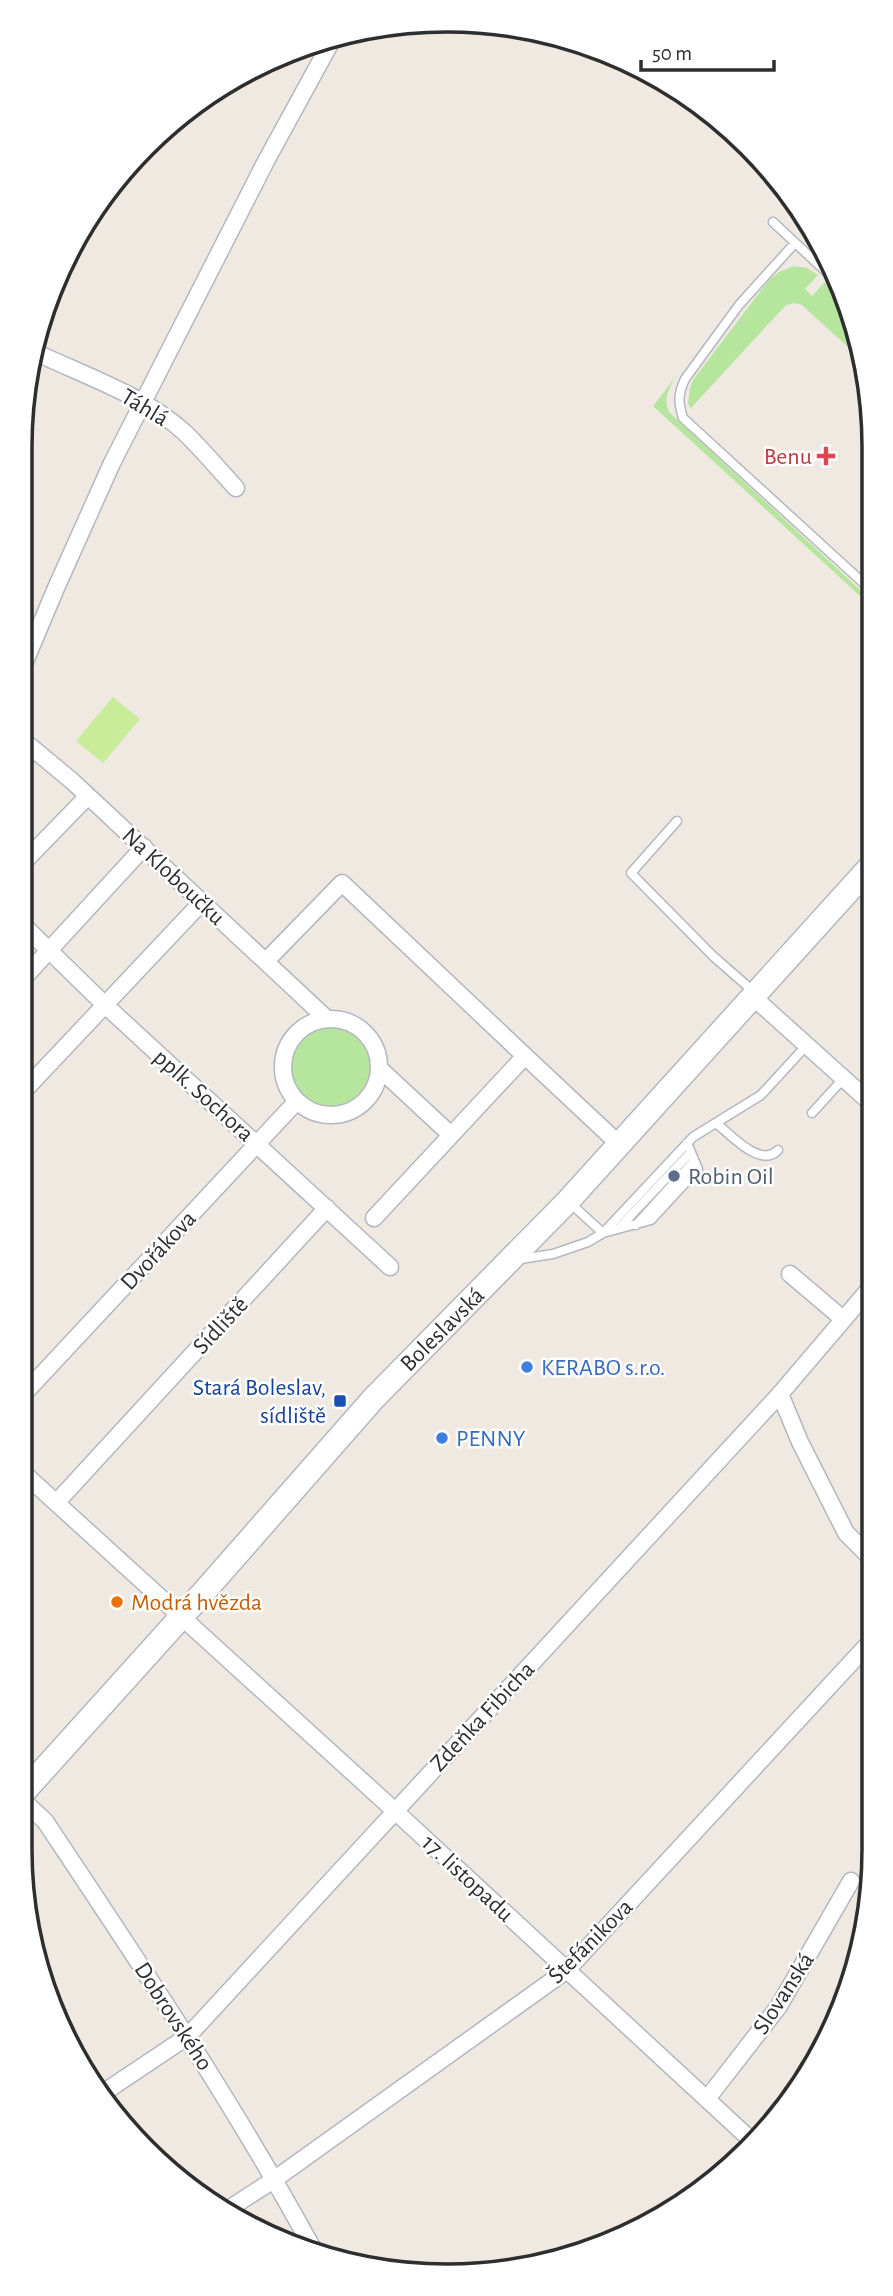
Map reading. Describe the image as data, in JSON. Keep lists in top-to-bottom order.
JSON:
{
  "streets": {
    "main road": ["Boleslavská"],
    "street": [
      "Táhlá",
      "Na Kloboučku",
      "pplk. Sochora",
      "Dvořákova",
      "Sídliště",
      "Zdeňka Fibicha",
      "17. listopadu",
      "Štefánikova",
      "Slovanská",
      "Dobrovského"
    ]
  },
  "crossings": [
    ["Na Kloboučku", "Dvořákova"],
    ["pplk. Sochora", "Dvořákova"],
    ["pplk. Sochora", "Sídliště"],
    ["Sídliště", "17. listopadu"],
    ["Boleslavská", "17. listopadu"],
    ["Zdeňka Fibicha", "17. listopadu"],
    ["Zdeňka Fibicha", "Dobrovského"],
    ["17. listopadu", "Štefánikova"],
    ["17. listopadu", "Slovanská"],
    ["Štefánikova", "Dobrovského"]
  ],
  "places": {
    "health": ["Benu"],
    "other": [
      "Robin Oil",
      "KERABO s.r.o.",
      "PENNY",
      "Modrá hvězda"
    ],
    "transit": ["Stará Boleslav, sídliště"]
  },
  "scale_bar": "50 m"
}
